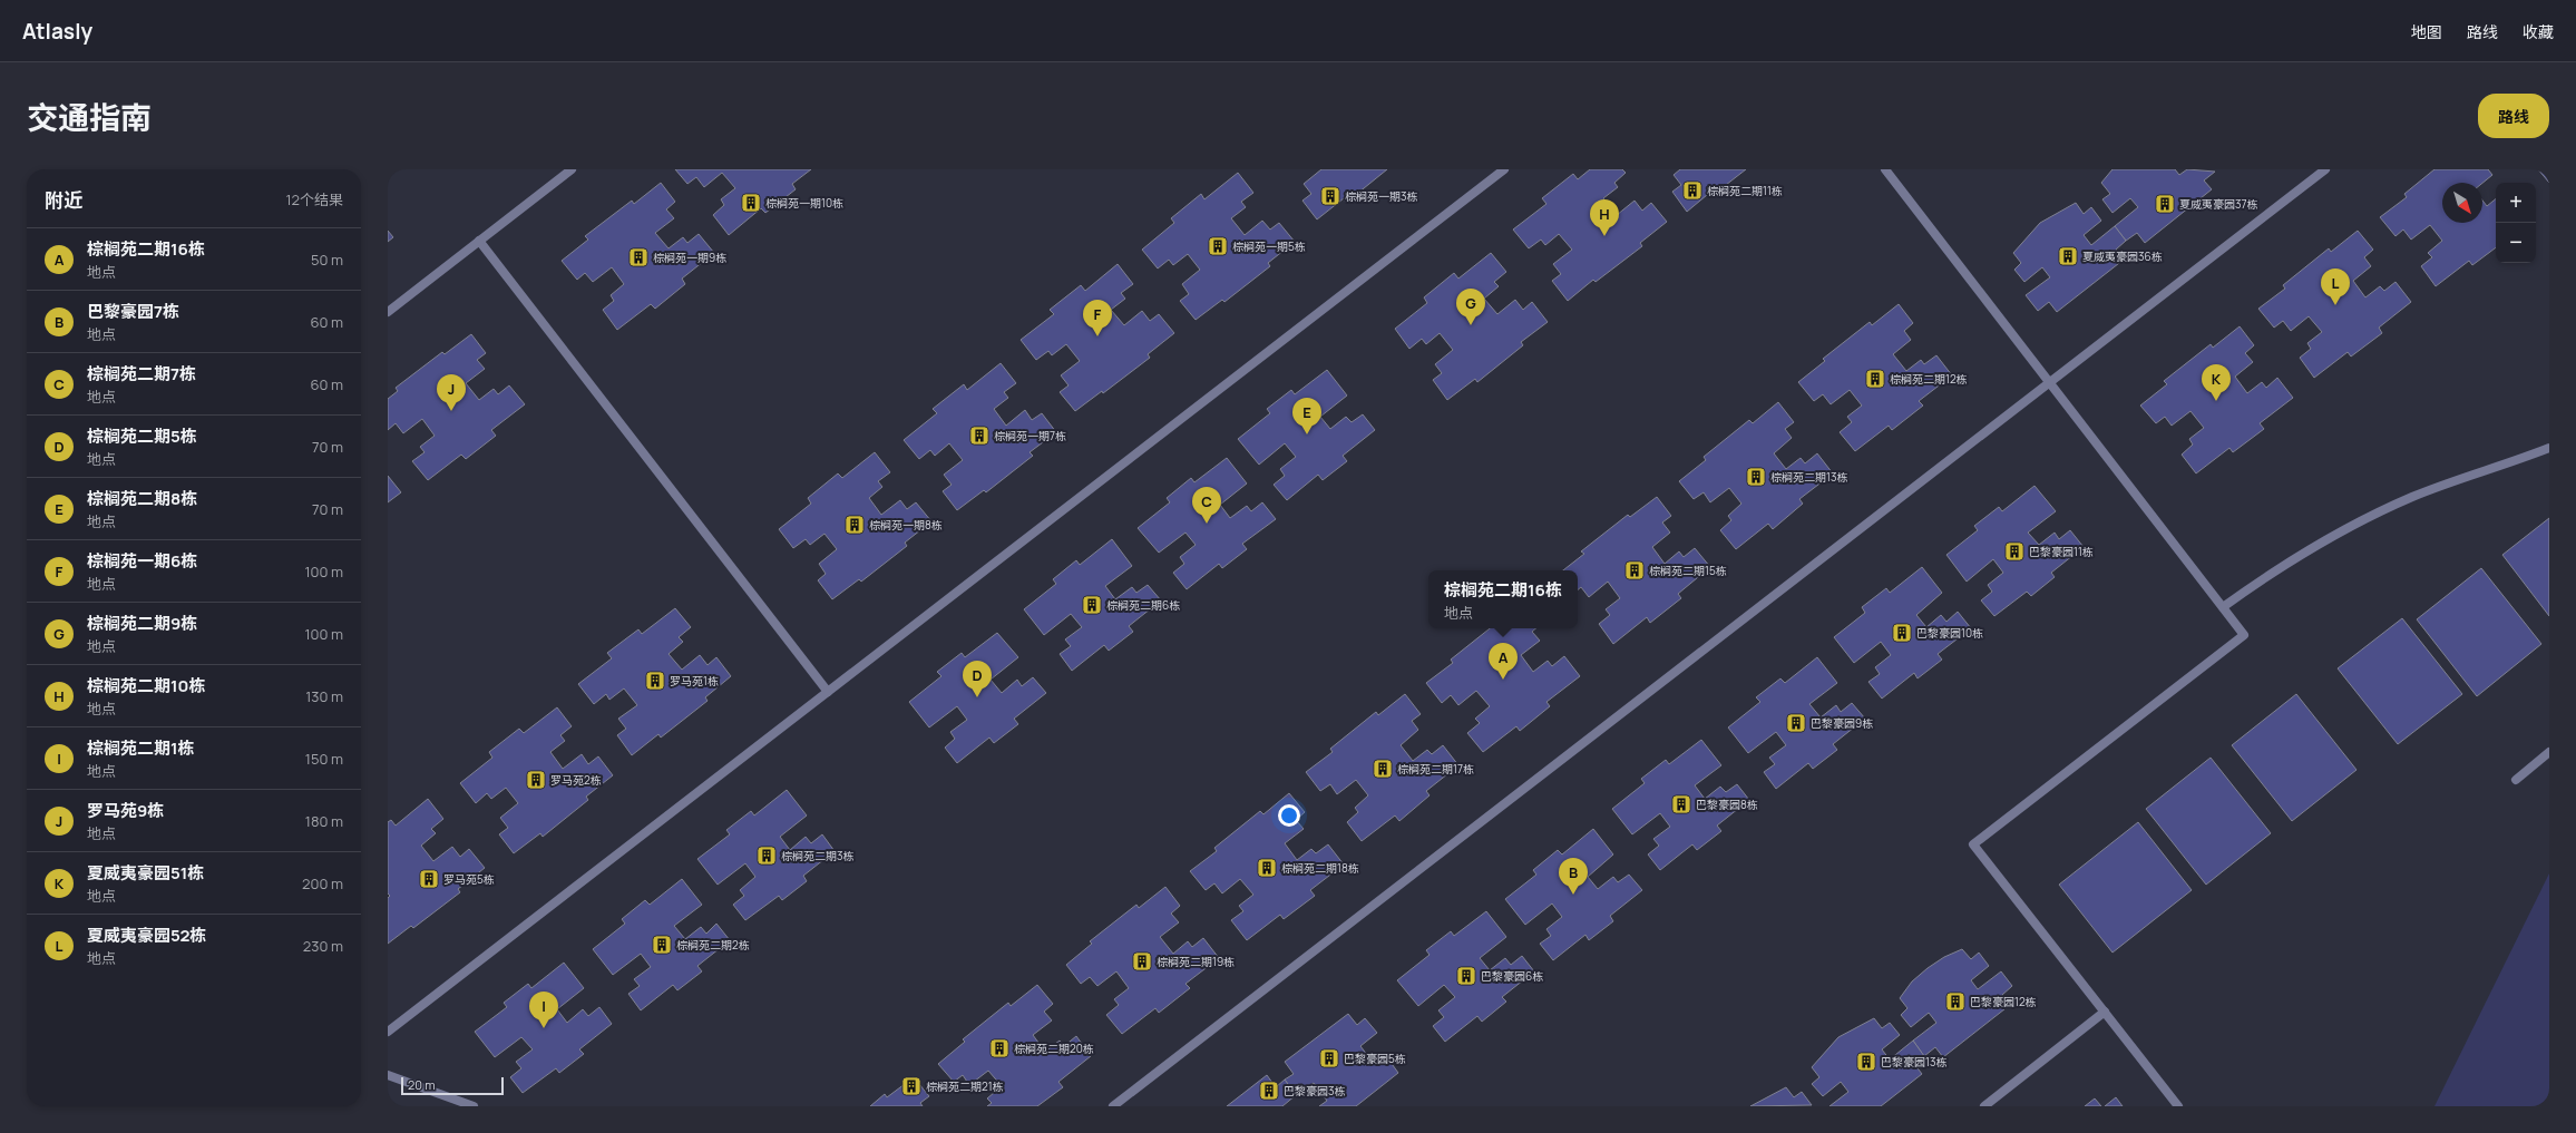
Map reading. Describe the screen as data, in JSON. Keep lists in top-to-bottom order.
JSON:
{
  "places": {
    "building": [
      "棕榈苑二期11栋",
      "棕榈苑一期3栋",
      "棕榈苑一期10栋",
      "夏威夷豪园37栋",
      "棕榈苑一期5栋",
      "夏威夷豪园36栋",
      "棕榈苑一期9栋",
      "棕榈苑二期12栋",
      "棕榈苑一期7栋",
      "棕榈苑二期13栋",
      "棕榈苑一期8栋",
      "巴黎豪园11栋",
      "棕榈苑二期15栋",
      "棕榈苑二期6栋",
      "巴黎豪园10栋",
      "罗马苑1栋",
      "巴黎豪园9栋",
      "棕榈苑二期17栋",
      "罗马苑2栋",
      "巴黎豪园8栋",
      "棕榈苑二期3栋",
      "棕榈苑二期18栋",
      "罗马苑5栋",
      "棕榈苑二期2栋",
      "棕榈苑二期19栋",
      "巴黎豪园6栋",
      "巴黎豪园12栋",
      "棕榈苑二期20栋",
      "巴黎豪园5栋",
      "巴黎豪园13栋",
      "棕榈苑二期21栋",
      "巴黎豪园3栋"
    ]
  },
  "scale_bar": "20 m",
  "north": "bottom right",
  "page": {
    "header": "Atlasly",
    "nav": ["地图", "路线", "收藏"],
    "title": "交通指南",
    "buttons": "路线",
    "heading": ["附近", "12个结果"],
    "map_buttons": ["+", "−"],
    "pins": [
      "H",
      "L",
      "G",
      "F",
      "K",
      "J",
      "E",
      "C",
      "A",
      "D",
      "B",
      "I"
    ],
    "list": [
      {
        "mark": "A",
        "name": "棕榈苑二期16栋",
        "note": "地点",
        "value": "50 m"
      },
      {
        "mark": "B",
        "name": "巴黎豪园7栋",
        "note": "地点",
        "value": "60 m"
      },
      {
        "mark": "C",
        "name": "棕榈苑二期7栋",
        "note": "地点",
        "value": "60 m"
      },
      {
        "mark": "D",
        "name": "棕榈苑二期5栋",
        "note": "地点",
        "value": "70 m"
      },
      {
        "mark": "E",
        "name": "棕榈苑二期8栋",
        "note": "地点",
        "value": "70 m"
      },
      {
        "mark": "F",
        "name": "棕榈苑一期6栋",
        "note": "地点",
        "value": "100 m"
      },
      {
        "mark": "G",
        "name": "棕榈苑二期9栋",
        "note": "地点",
        "value": "100 m"
      },
      {
        "mark": "H",
        "name": "棕榈苑二期10栋",
        "note": "地点",
        "value": "130 m"
      },
      {
        "mark": "I",
        "name": "棕榈苑二期1栋",
        "note": "地点",
        "value": "150 m"
      },
      {
        "mark": "J",
        "name": "罗马苑9栋",
        "note": "地点",
        "value": "180 m"
      },
      {
        "mark": "K",
        "name": "夏威夷豪园51栋",
        "note": "地点",
        "value": "200 m"
      },
      {
        "mark": "L",
        "name": "夏威夷豪园52栋",
        "note": "地点",
        "value": "230 m"
      }
    ],
    "popup": ["棕榈苑二期16栋", "地点"],
    "scale": "20 m"
  }
}
